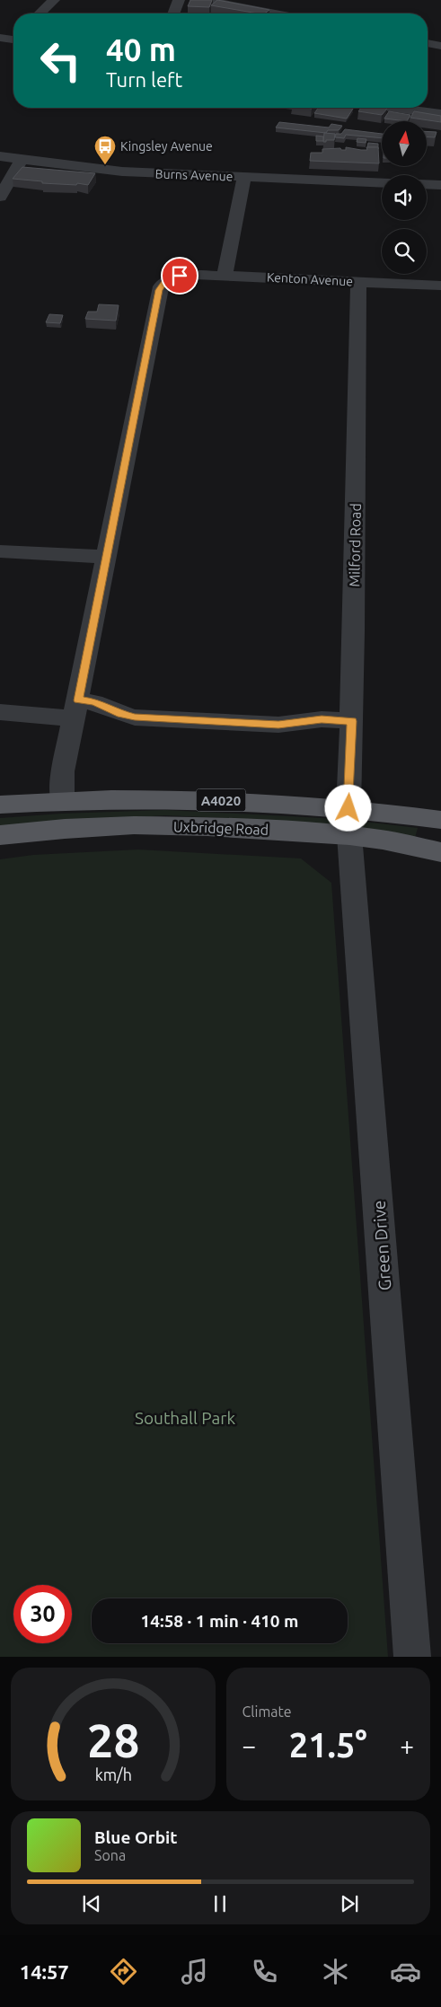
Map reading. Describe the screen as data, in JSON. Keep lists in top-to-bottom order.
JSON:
{
  "streets": {
    "main road": ["A4020", "Uxbridge Road"],
    "street": [
      "Burns Avenue",
      "Kenton Avenue",
      "Milford Road",
      "Green Drive"
    ]
  },
  "crossings": [
    ["Kenton Avenue", "Milford Road"],
    ["Milford Road", "Uxbridge Road"],
    ["Uxbridge Road", "Green Drive"]
  ],
  "parks": ["Southall Park"],
  "places": {
    "bus stop": ["Kingsley Avenue"]
  },
  "north": "top",
  "page": {
    "turn": ["40 m", "Turn left"],
    "limit": "30",
    "trip": "14:58 · 1 min · 410 m",
    "tile": "Climate",
    "heat": ["−", "21.5°", "+"],
    "song": ["Blue Orbit", "Sona"],
    "tabs": "14:57",
    "gauge": ["28", "km/h"]
  }
}
